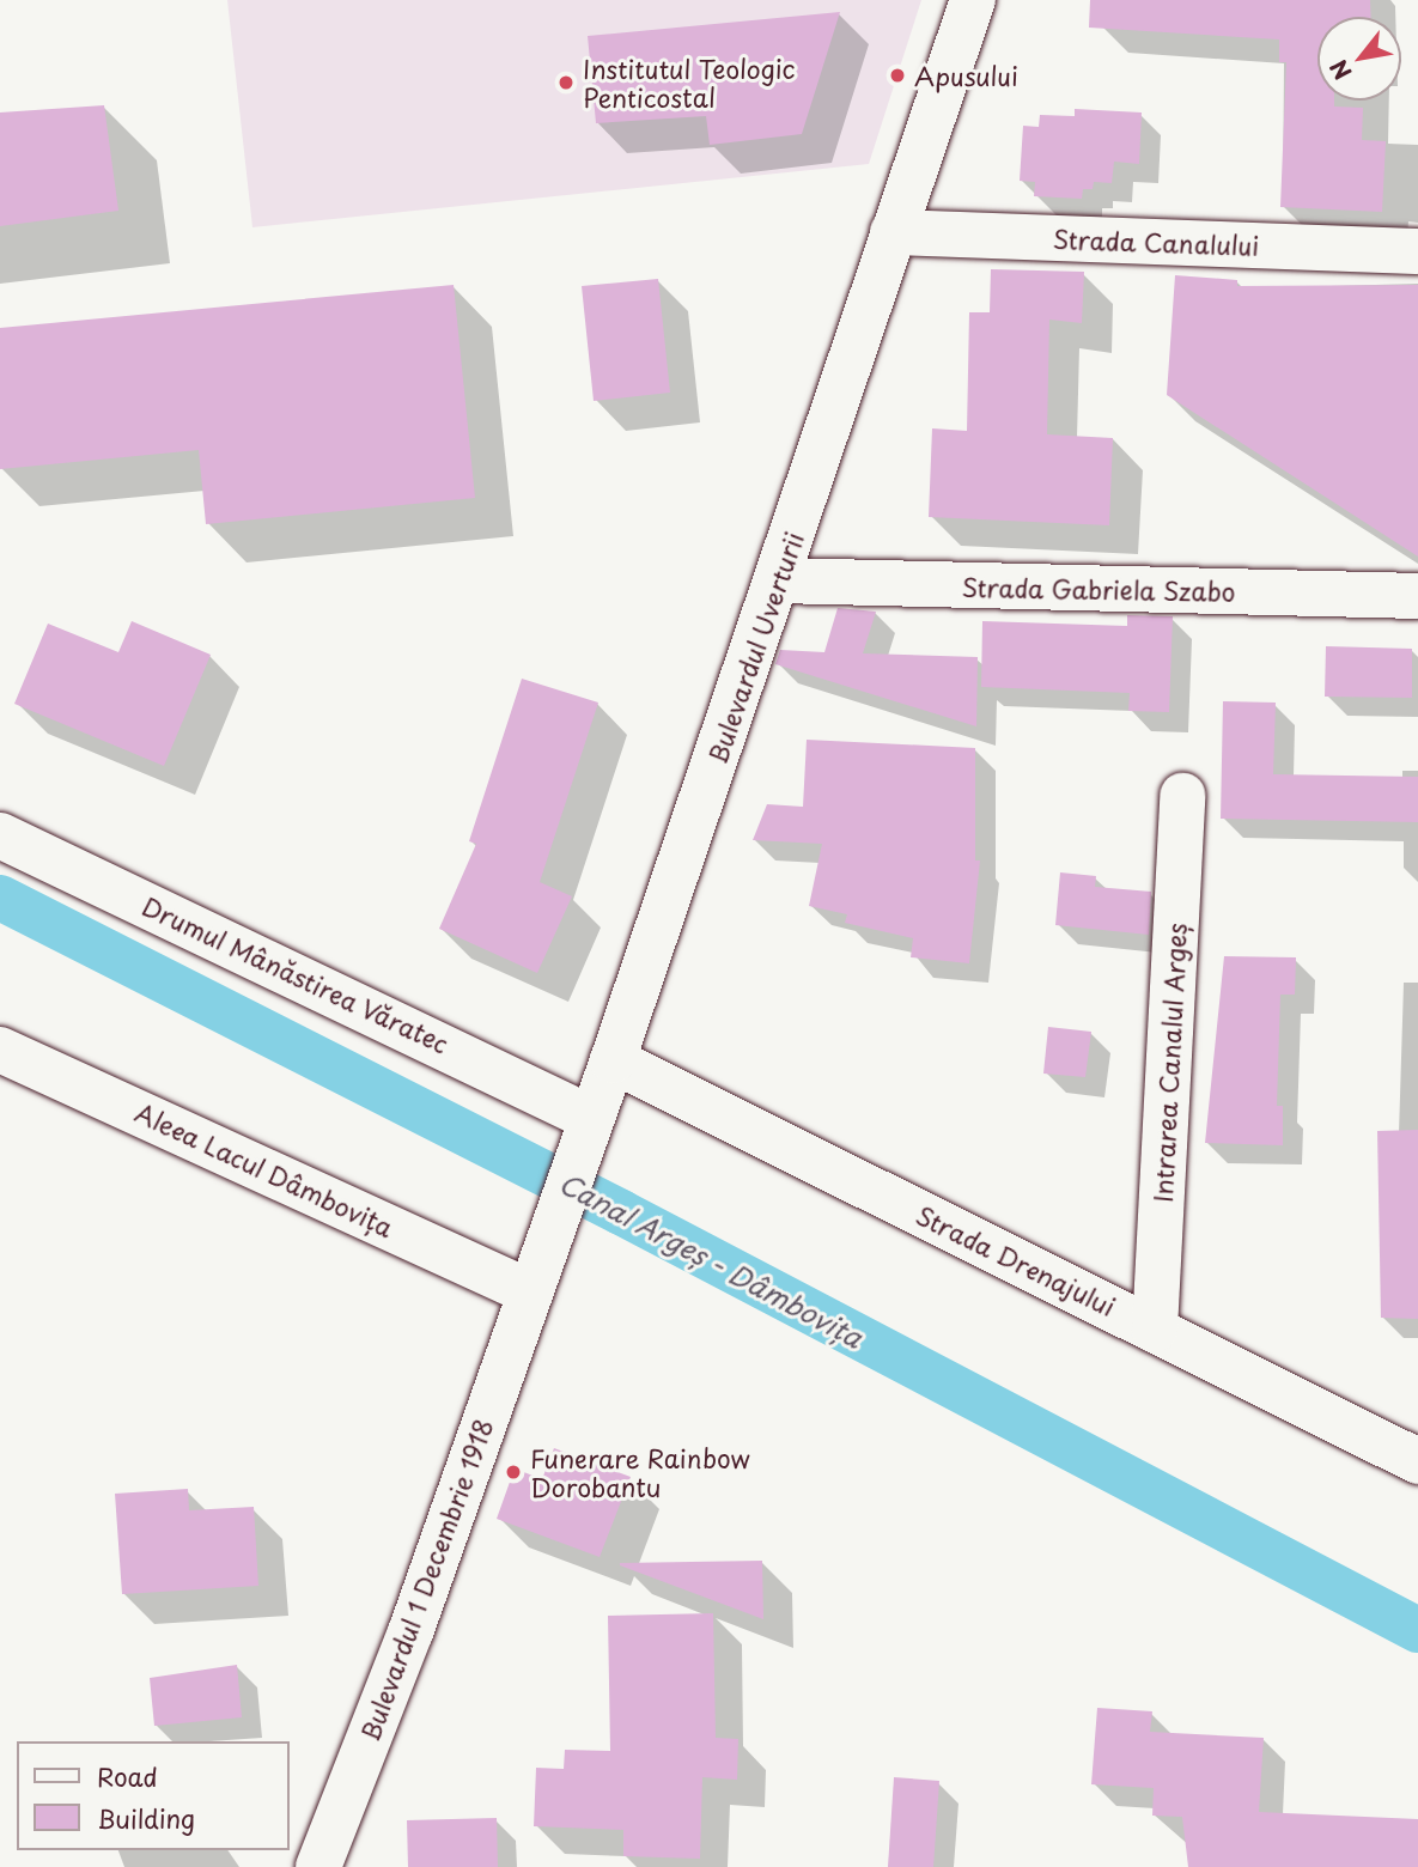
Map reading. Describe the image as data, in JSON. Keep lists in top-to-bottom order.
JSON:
{
  "streets": {
    "street": [
      "Strada Canalului",
      "Strada Gabriela Szabo",
      "Bulevardul Uverturii",
      "Drumul Mânăstirea Văratec",
      "Intrarea Canalul Argeș",
      "Aleea Lacul Dâmbovița",
      "Strada Drenajului",
      "Bulevardul 1 Decembrie 1918"
    ]
  },
  "crossings": [
    ["Strada Canalului", "Bulevardul Uverturii"],
    ["Strada Gabriela Szabo", "Bulevardul Uverturii"],
    ["Bulevardul Uverturii", "Drumul Mânăstirea Văratec"],
    ["Bulevardul Uverturii", "Aleea Lacul Dâmbovița"],
    ["Bulevardul Uverturii", "Strada Drenajului"],
    ["Bulevardul Uverturii", "Bulevardul 1 Decembrie 1918"],
    ["Intrarea Canalul Argeș", "Strada Drenajului"],
    ["Aleea Lacul Dâmbovița", "Bulevardul 1 Decembrie 1918"]
  ],
  "water": ["Canal Argeș - Dâmbovița"],
  "places": ["Apusului", "Institutul Teologic Penticostal", "Funerare Rainbow Dorobantu"],
  "legend": ["Road", "Building"],
  "north": "bottom left"
}
